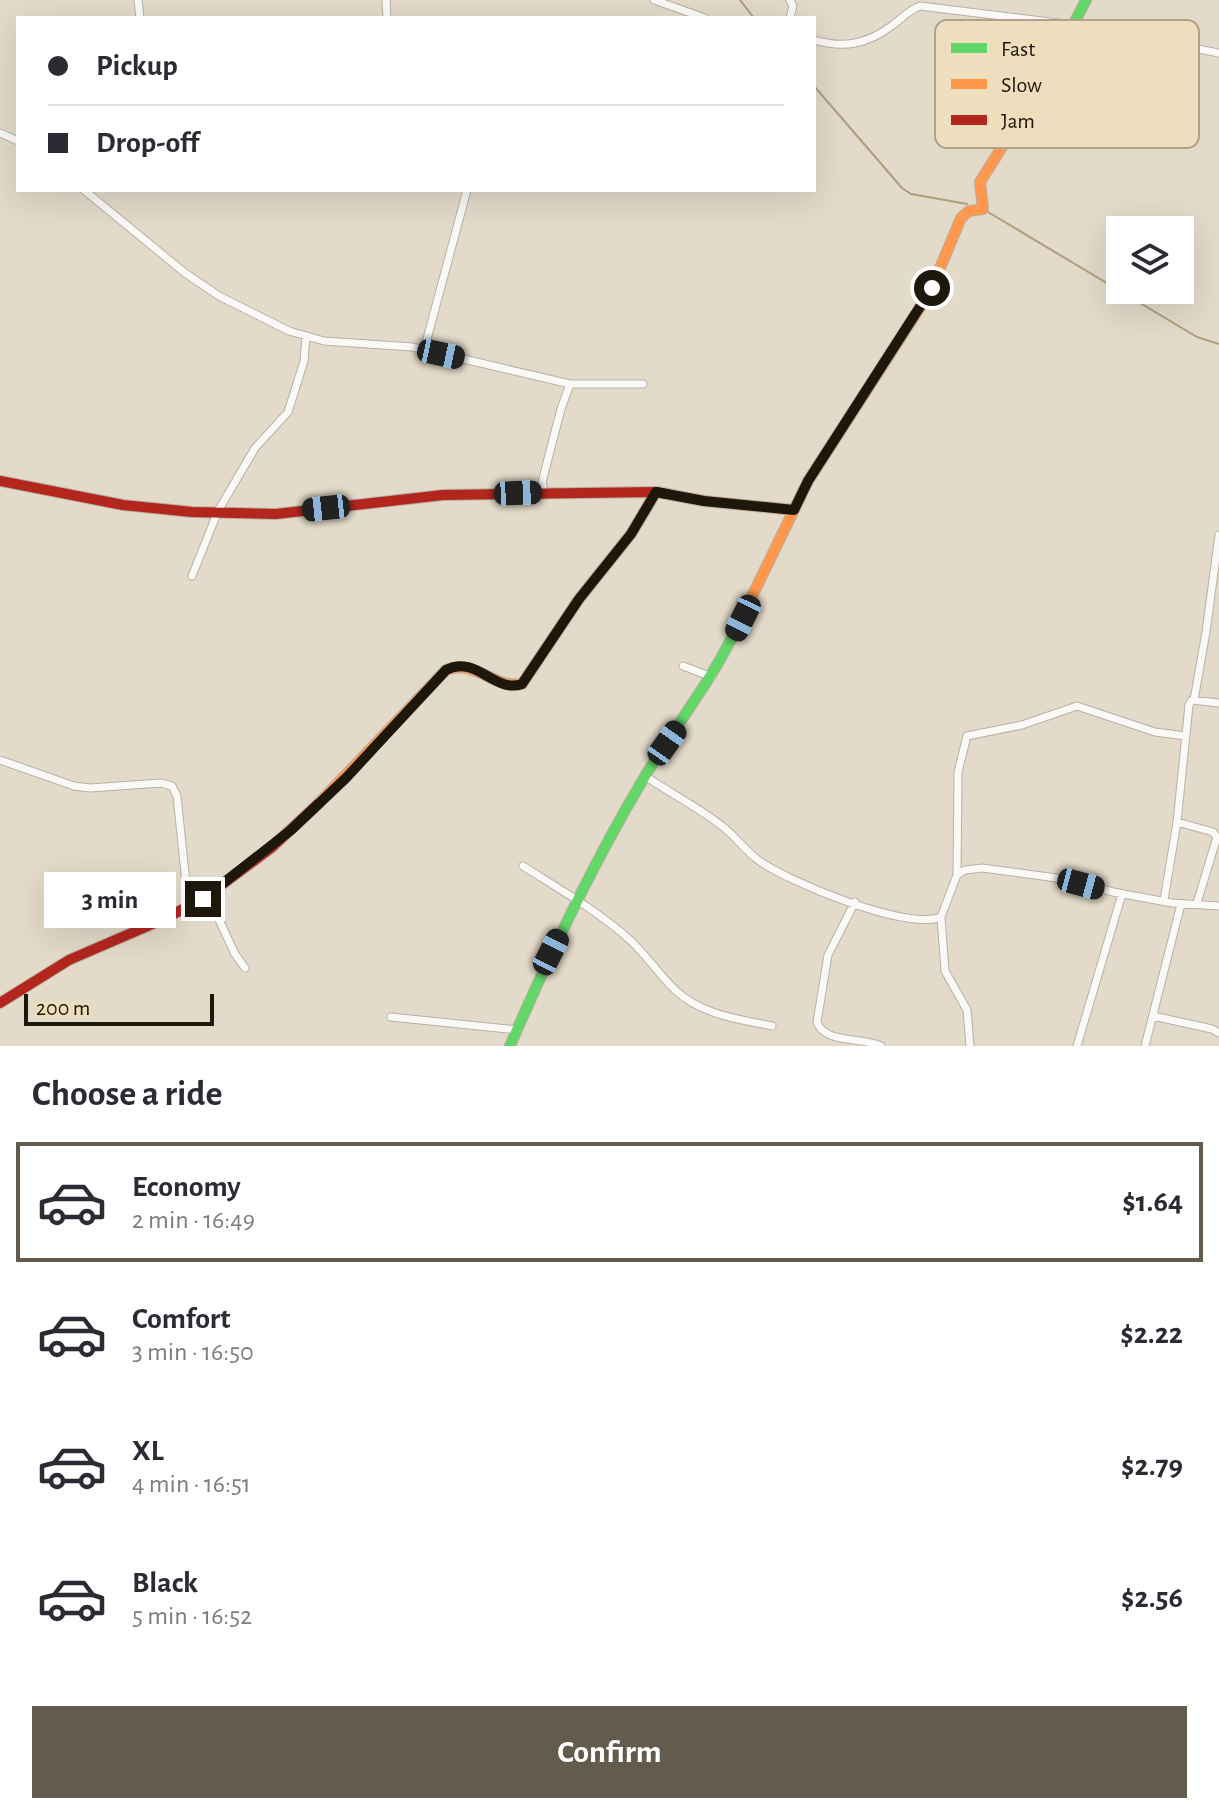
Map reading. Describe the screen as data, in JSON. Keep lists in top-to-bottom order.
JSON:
{
  "legend": ["Fast", "Slow", "Jam"],
  "scale_bar": "200 m",
  "page": {
    "banner": ["Pickup", "Drop-off"],
    "bubble": "3 min",
    "scale": "200 m",
    "heading": "Choose a ride",
    "list": [
      {
        "name": "Economy",
        "note": "2 min · 16:49",
        "value": "$1.64"
      },
      {
        "name": "Comfort",
        "note": "3 min · 16:50",
        "value": "$2.22"
      },
      {
        "name": "XL",
        "note": "4 min · 16:51",
        "value": "$2.79"
      },
      {
        "name": "Black",
        "note": "5 min · 16:52",
        "value": "$2.56"
      }
    ],
    "buttons": "Confirm"
  }
}
